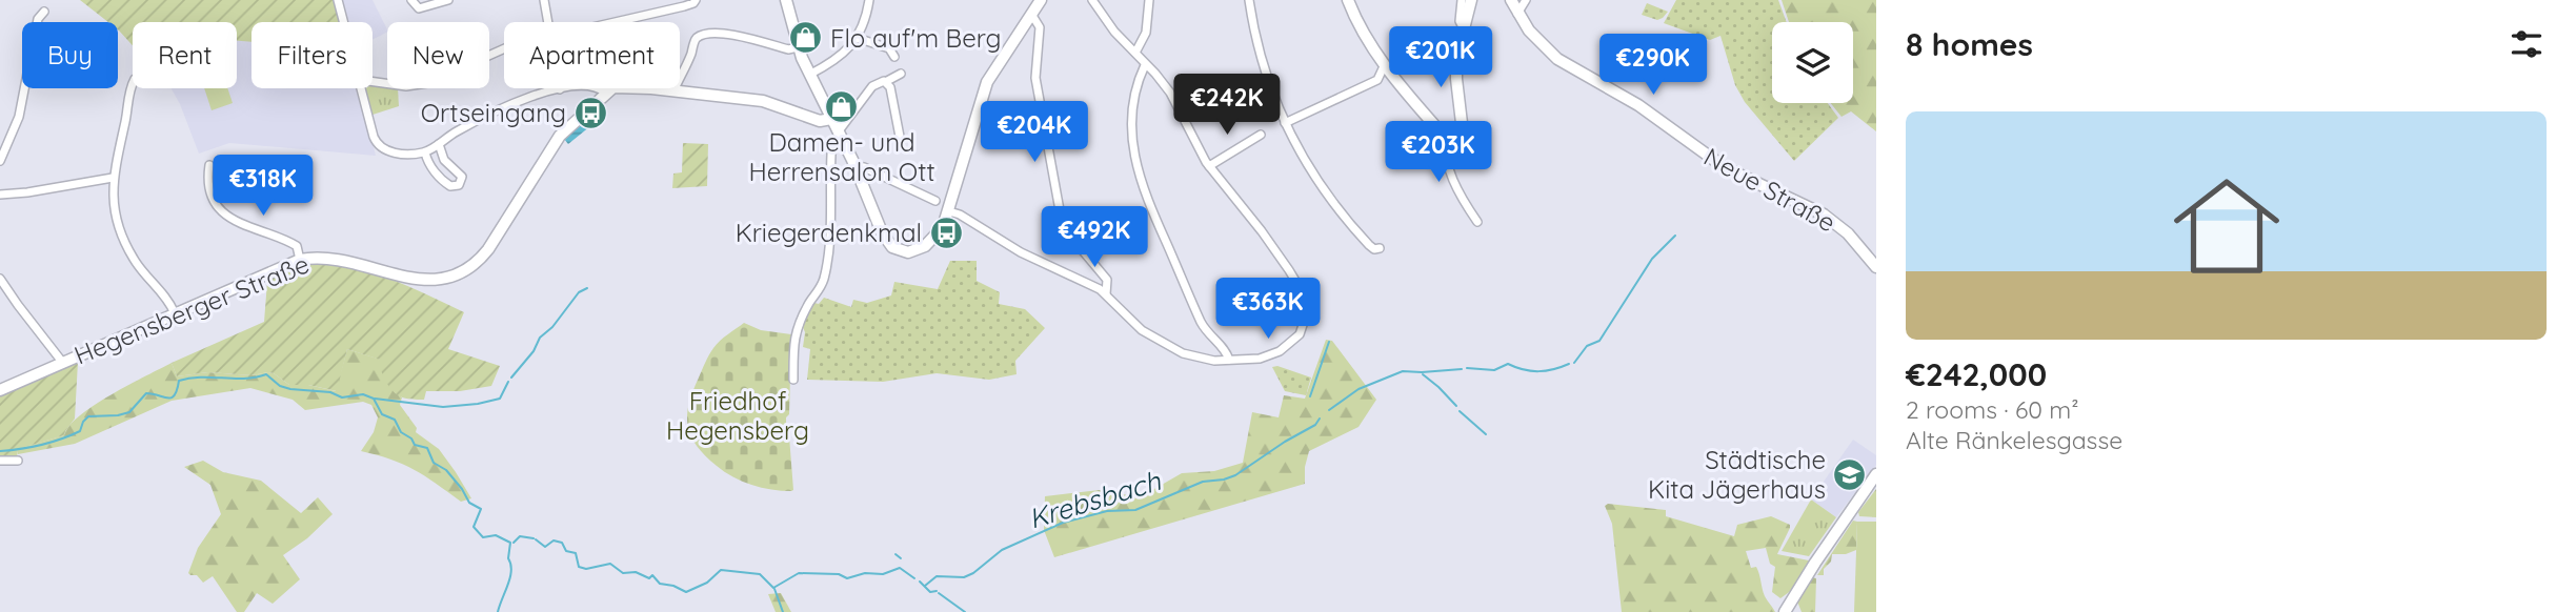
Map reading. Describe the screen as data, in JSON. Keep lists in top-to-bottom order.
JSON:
{
  "streets": {
    "street": ["Neue Straße", "Hegensberger Straße"]
  },
  "water": ["Krebsbach"],
  "parks": ["Friedhof Hegensberg"],
  "places": {
    "shop": ["Flo auf'm Berg", "Damen- und Herrensalon Ott"],
    "bus stop": ["Ortseingang", "Kriegerdenkmal"],
    "school or university": ["Städtische Kita Jägerhaus"]
  },
  "page": {
    "heading": "8 homes",
    "chip": [
      "Buy",
      "Rent",
      "Filters",
      "New",
      "Apartment"
    ],
    "price": [
      "€201K",
      "€290K",
      "€242K",
      "€204K",
      "€203K",
      "€318K",
      "€492K",
      "€363K"
    ],
    "list": [
      {
        "name": "€242,000",
        "note": "2 rooms · 60 m² · Alte Ränkelesgasse"
      }
    ]
  }
}
